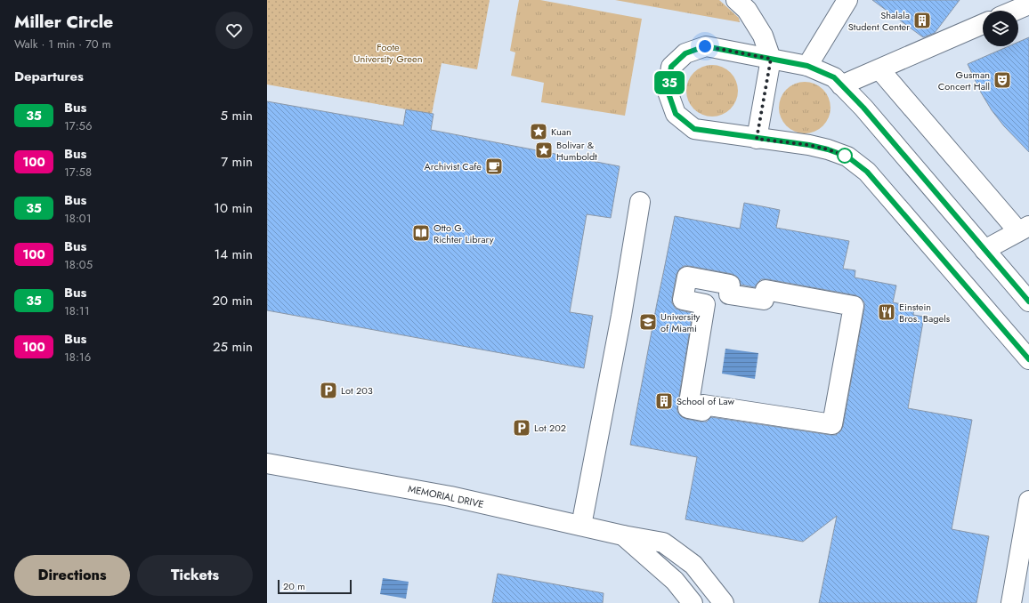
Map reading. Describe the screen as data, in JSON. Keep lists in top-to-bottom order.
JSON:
{
  "streets": {
    "street": ["MEMORIAL DRIVE"]
  },
  "parks": ["Foote University Green"],
  "places": {
    "building": ["Shalala Student Center", "School of Law"],
    "theatre": ["Gusman Concert Hall"],
    "place": ["Kuan", "Bolivar & Humboldt"],
    "cafe": ["Archivist Cafe"],
    "library": ["Otto G. Richter Library"],
    "restaurant": ["Einstein Bros. Bagels"],
    "school or university": ["University of Miami"],
    "parking": ["Lot 203", "Lot 202"]
  },
  "lines": ["bus line 35"],
  "scale_bar": "20 m",
  "page": {
    "heading": [
      ["Miller Circle", "Walk · 1 min · 70 m"],
      "Departures"
    ],
    "on_map": "35",
    "list": [
      {
        "mark": "35",
        "name": "Bus",
        "note": "17:56",
        "value": "5 min"
      },
      {
        "mark": "100",
        "name": "Bus",
        "note": "17:58",
        "value": "7 min"
      },
      {
        "mark": "35",
        "name": "Bus",
        "note": "18:01",
        "value": "10 min"
      },
      {
        "mark": "100",
        "name": "Bus",
        "note": "18:05",
        "value": "14 min"
      },
      {
        "mark": "35",
        "name": "Bus",
        "note": "18:11",
        "value": "20 min"
      },
      {
        "mark": "100",
        "name": "Bus",
        "note": "18:16",
        "value": "25 min"
      }
    ],
    "buttons": ["Directions", "Tickets"],
    "scale": "20 m"
  }
}
